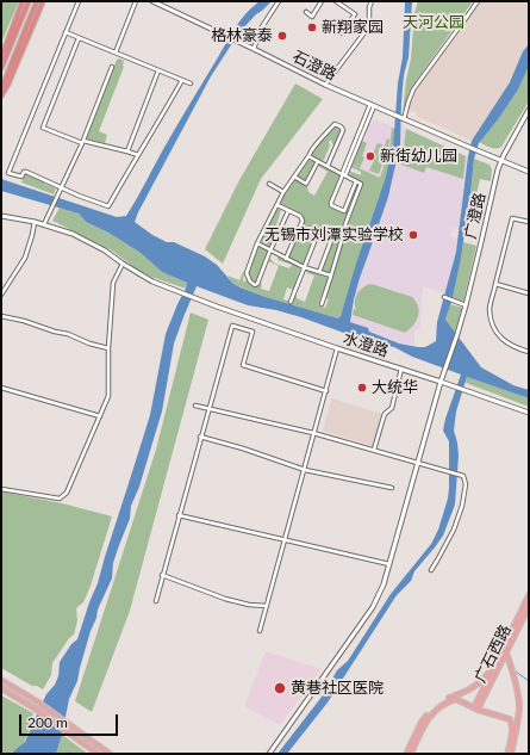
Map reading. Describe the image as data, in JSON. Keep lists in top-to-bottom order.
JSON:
{
  "streets": {
    "main road": ["广石西路"],
    "street": ["石澄路", "广澄路", "水澄路"]
  },
  "crossings": [
    ["石澄路", "广澄路"],
    ["广澄路", "水澄路"]
  ],
  "parks": ["天河公园"],
  "places": [
    "新翔家园",
    "格林豪泰",
    "新街幼儿园",
    "无锡市刘潭实验学校",
    "大统华",
    "黄巷社区医院"
  ],
  "scale_bar": "200 m"
}
